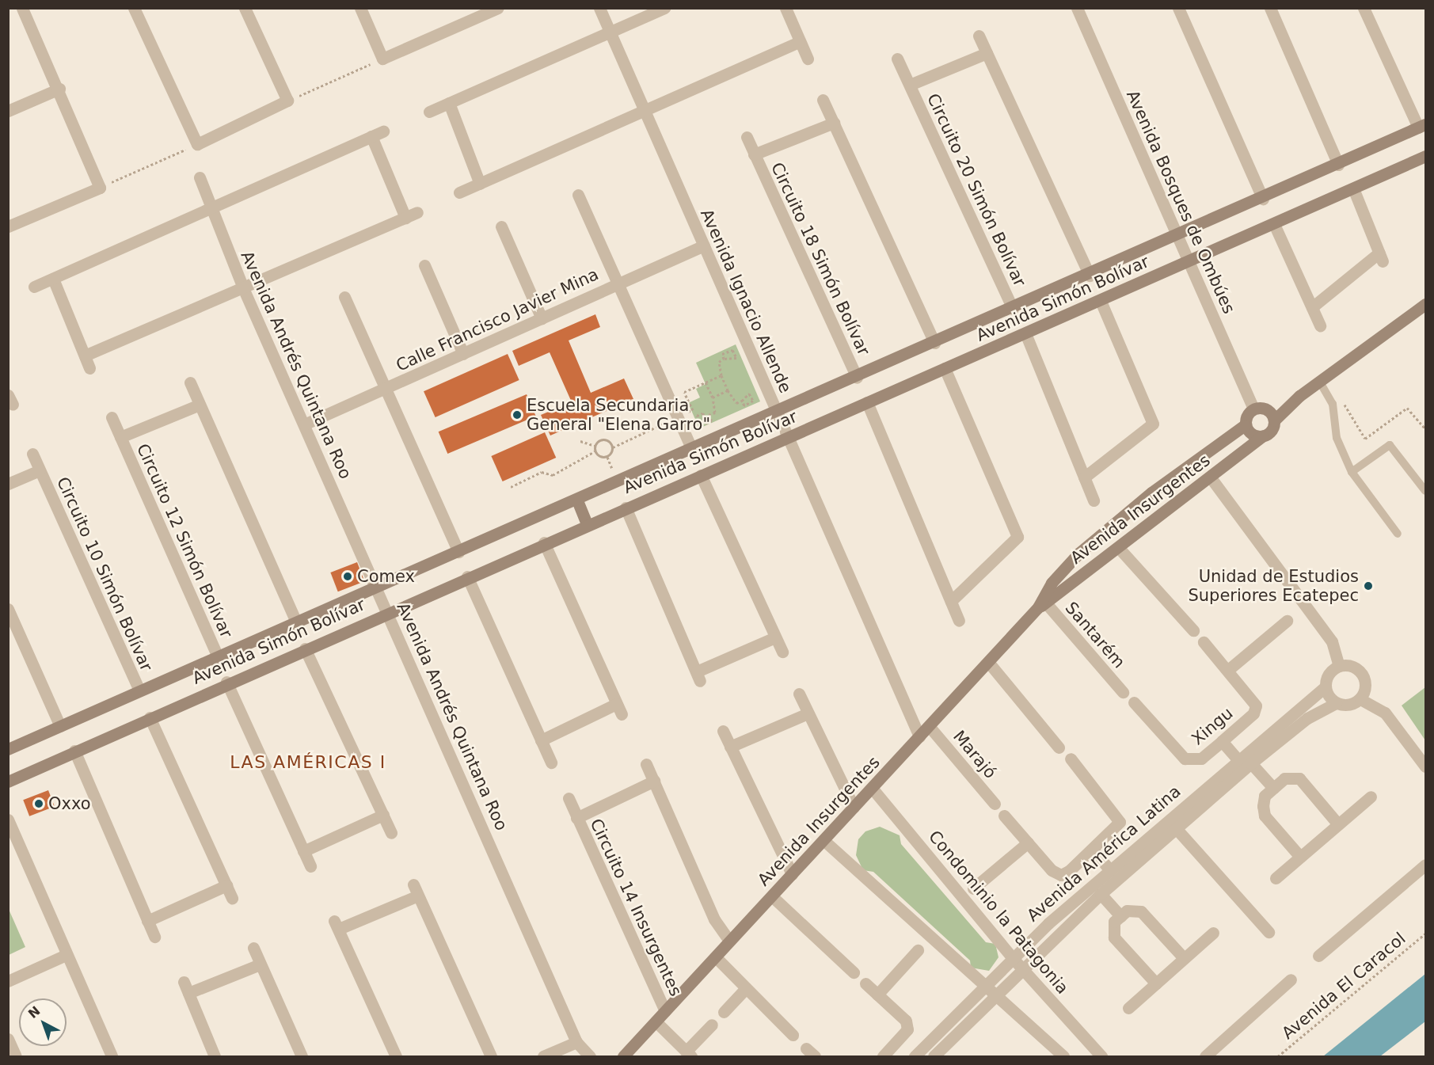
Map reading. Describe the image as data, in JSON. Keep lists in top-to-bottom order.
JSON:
{
  "streets": {
    "main road": ["Avenida Simón Bolívar", "Avenida Insurgentes"],
    "street": [
      "Circuito 20 Simón Bolívar",
      "Avenida Bosques de Ombúes",
      "Circuito 18 Simón Bolívar",
      "Avenida Ignacio Allende",
      "Calle Francisco Javier Mina",
      "Avenida Andrés Quintana Roo",
      "Circuito 12 Simón Bolívar",
      "Circuito 10 Simón Bolívar",
      "Santarém",
      "Xingu",
      "Marajó",
      "Avenida América Latina",
      "Circuito 14 Insurgentes",
      "Condominio la Patagonia"
    ],
    "path": ["Avenida El Caracol"]
  },
  "crossings": [
    ["Circuito 20 Simón Bolívar", "Avenida Simón Bolívar"],
    ["Avenida Bosques de Ombúes", "Avenida Simón Bolívar"],
    ["Avenida Bosques de Ombúes", "Avenida Insurgentes"],
    ["Circuito 18 Simón Bolívar", "Avenida Simón Bolívar"],
    ["Avenida Simón Bolívar", "Avenida Ignacio Allende"],
    ["Avenida Simón Bolívar", "Avenida Andrés Quintana Roo"],
    ["Avenida Simón Bolívar", "Circuito 12 Simón Bolívar"],
    ["Avenida Simón Bolívar", "Circuito 10 Simón Bolívar"],
    ["Avenida Ignacio Allende", "Calle Francisco Javier Mina"],
    ["Avenida Ignacio Allende", "Avenida Insurgentes"],
    ["Calle Francisco Javier Mina", "Avenida Andrés Quintana Roo"],
    ["Avenida Insurgentes", "Santarém"],
    ["Avenida Insurgentes", "Marajó"],
    ["Avenida Insurgentes", "Circuito 14 Insurgentes"],
    ["Avenida Insurgentes", "Condominio la Patagonia"],
    ["Avenida América Latina", "Condominio la Patagonia"]
  ],
  "districts": ["LAS AMÉRICAS I"],
  "places": [
    "Escuela Secundaria General \"Elena Garro\"",
    "Comex",
    "Unidad de Estudios Superiores Ecatepec",
    "Oxxo"
  ],
  "north": "top left"
}
